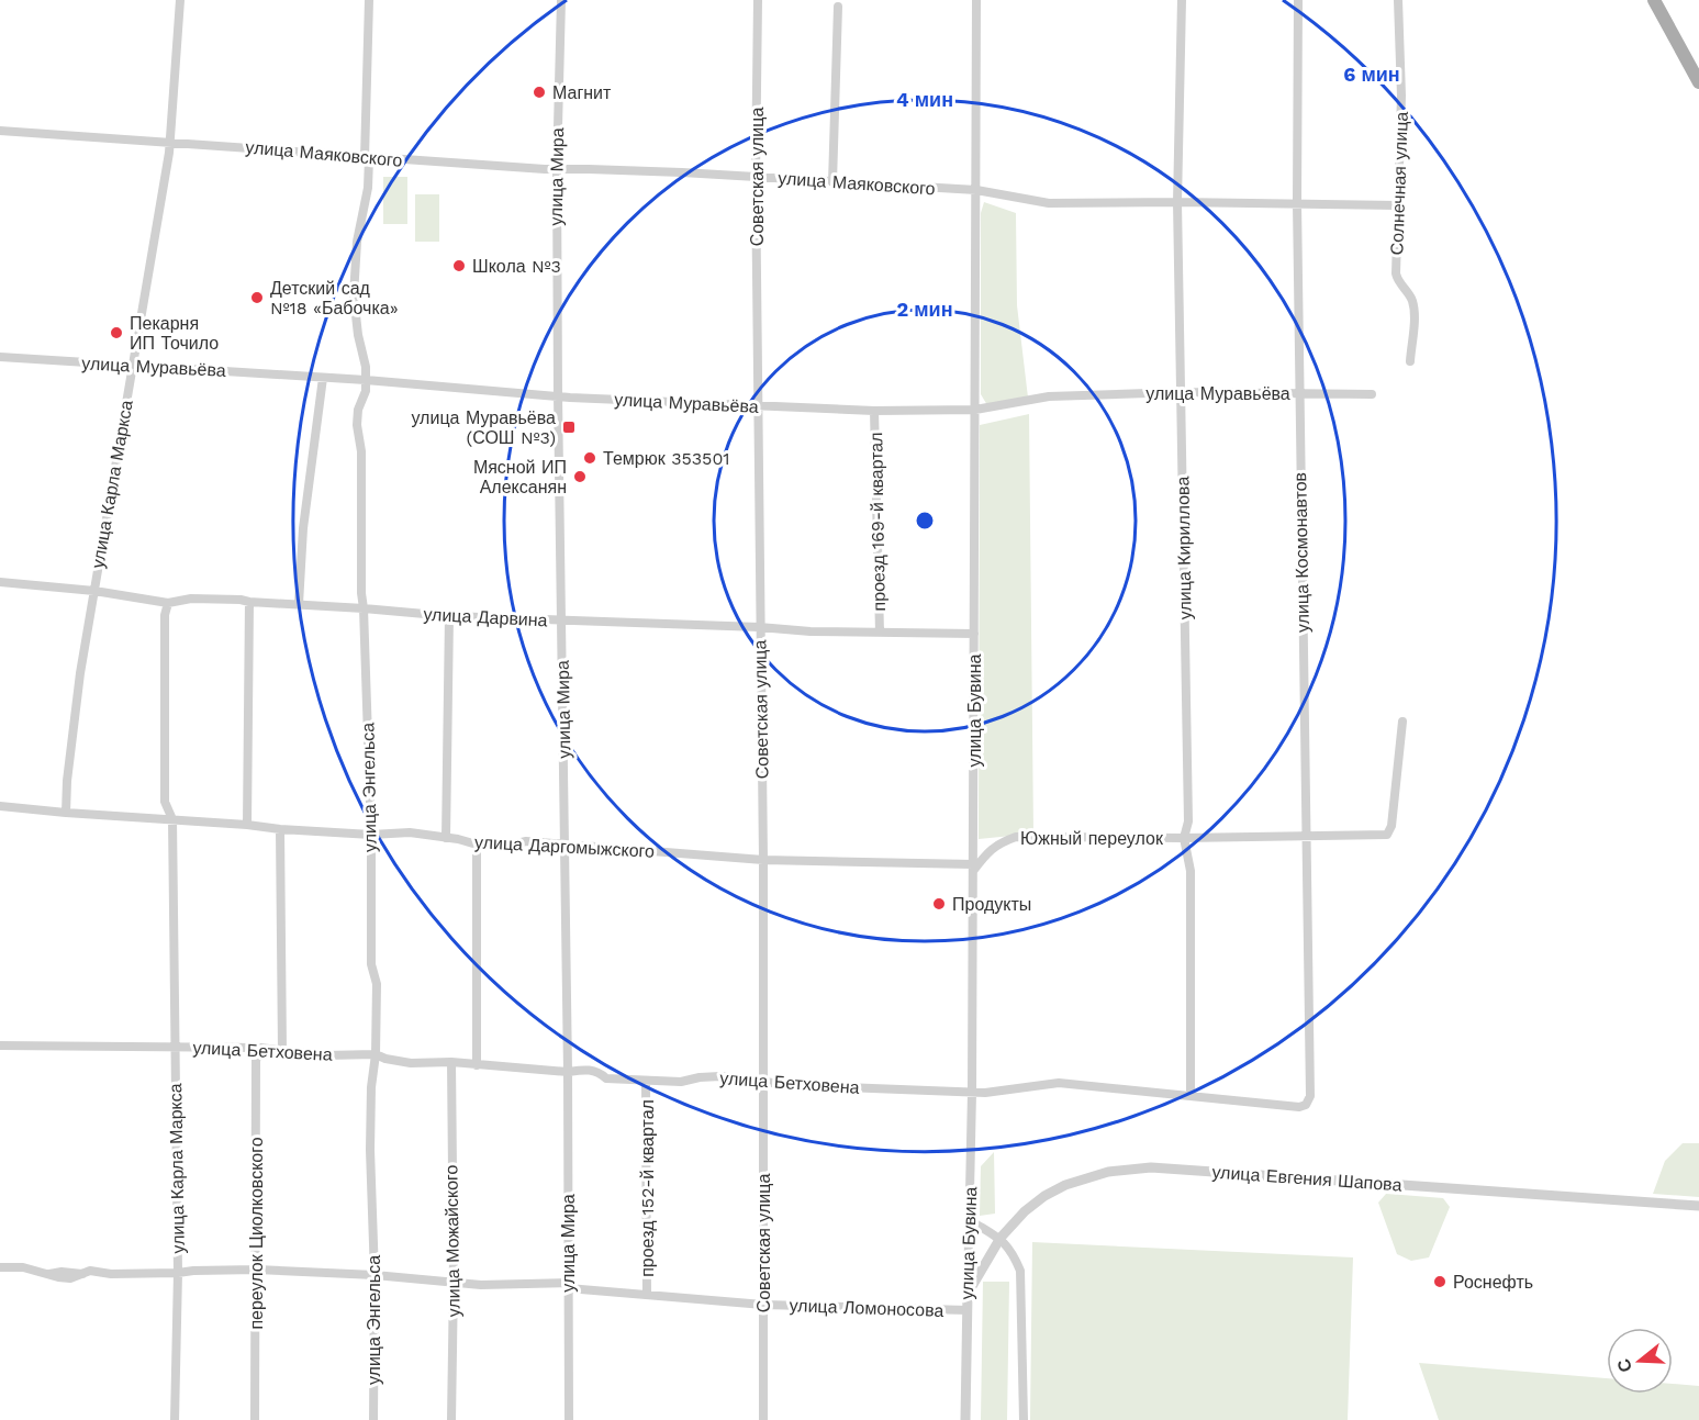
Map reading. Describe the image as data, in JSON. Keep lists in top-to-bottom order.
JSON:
{
  "streets": {
    "street": [
      "улица Маяковского",
      "улица Мира",
      "Советская улица",
      "Солнечная улица",
      "улица Муравьёва",
      "улица Карла Маркса",
      "проезд 169-й квартал",
      "улица Кириллова",
      "улица Космонавтов",
      "улица Дарвина",
      "улица Бувина",
      "улица Энгельса",
      "Южный переулок",
      "улица Даргомыжского",
      "улица Бетховена",
      "улица Евгения Шапова",
      "проезд 152-й квартал",
      "переулок Циолковского",
      "улица Можайского",
      "улица Ломоносова"
    ]
  },
  "crossings": [
    ["улица Маяковского", "улица Мира"],
    ["улица Маяковского", "Советская улица"],
    ["улица Маяковского", "Солнечная улица"],
    ["улица Маяковского", "улица Карла Маркса"],
    ["улица Маяковского", "улица Кириллова"],
    ["улица Маяковского", "улица Космонавтов"],
    ["улица Маяковского", "улица Бувина"],
    ["улица Маяковского", "улица Энгельса"],
    ["улица Мира", "улица Муравьёва"],
    ["улица Мира", "улица Дарвина"],
    ["улица Мира", "улица Даргомыжского"],
    ["улица Мира", "улица Бетховена"],
    ["улица Мира", "улица Ломоносова"],
    ["Советская улица", "улица Муравьёва"],
    ["Советская улица", "улица Дарвина"],
    ["Советская улица", "улица Даргомыжского"],
    ["Советская улица", "улица Бетховена"],
    ["Советская улица", "улица Ломоносова"],
    ["улица Муравьёва", "улица Карла Маркса"],
    ["улица Муравьёва", "проезд 169-й квартал"],
    ["улица Муравьёва", "улица Кириллова"],
    ["улица Муравьёва", "улица Космонавтов"],
    ["улица Муравьёва", "улица Бувина"],
    ["улица Муравьёва", "улица Энгельса"],
    ["улица Карла Маркса", "улица Дарвина"],
    ["улица Карла Маркса", "улица Даргомыжского"],
    ["улица Карла Маркса", "улица Бетховена"],
    ["улица Карла Маркса", "улица Ломоносова"],
    ["проезд 169-й квартал", "улица Дарвина"],
    ["улица Кириллова", "Южный переулок"],
    ["улица Кириллова", "улица Бетховена"],
    ["улица Космонавтов", "Южный переулок"],
    ["улица Космонавтов", "улица Бетховена"],
    ["улица Дарвина", "улица Бувина"],
    ["улица Дарвина", "улица Энгельса"],
    ["улица Бувина", "Южный переулок"],
    ["улица Бувина", "улица Даргомыжского"],
    ["улица Бувина", "улица Бетховена"],
    ["улица Бувина", "улица Евгения Шапова"],
    ["улица Бувина", "улица Ломоносова"],
    ["улица Энгельса", "улица Даргомыжского"],
    ["улица Энгельса", "улица Бетховена"],
    ["улица Энгельса", "улица Ломоносова"],
    ["Южный переулок", "улица Даргомыжского"],
    ["улица Бетховена", "проезд 152-й квартал"],
    ["улица Бетховена", "переулок Циолковского"],
    ["улица Бетховена", "улица Можайского"],
    ["проезд 152-й квартал", "улица Ломоносова"],
    ["переулок Циолковского", "улица Ломоносова"],
    ["улица Можайского", "улица Ломоносова"]
  ],
  "places": {
    "other": [
      "Магнит",
      "Школа №3",
      "Детский сад №18 «Бабочка»",
      "Пекарня ИП Точило",
      "Темрюк 353501",
      "Мясной ИП Алексанян",
      "Продукты",
      "Роснефть"
    ],
    "transit": ["улица Муравьёва (СОШ №3)"]
  },
  "north": "left",
  "rings": ["6 мин", "4 мин", "2 мин"]
}
